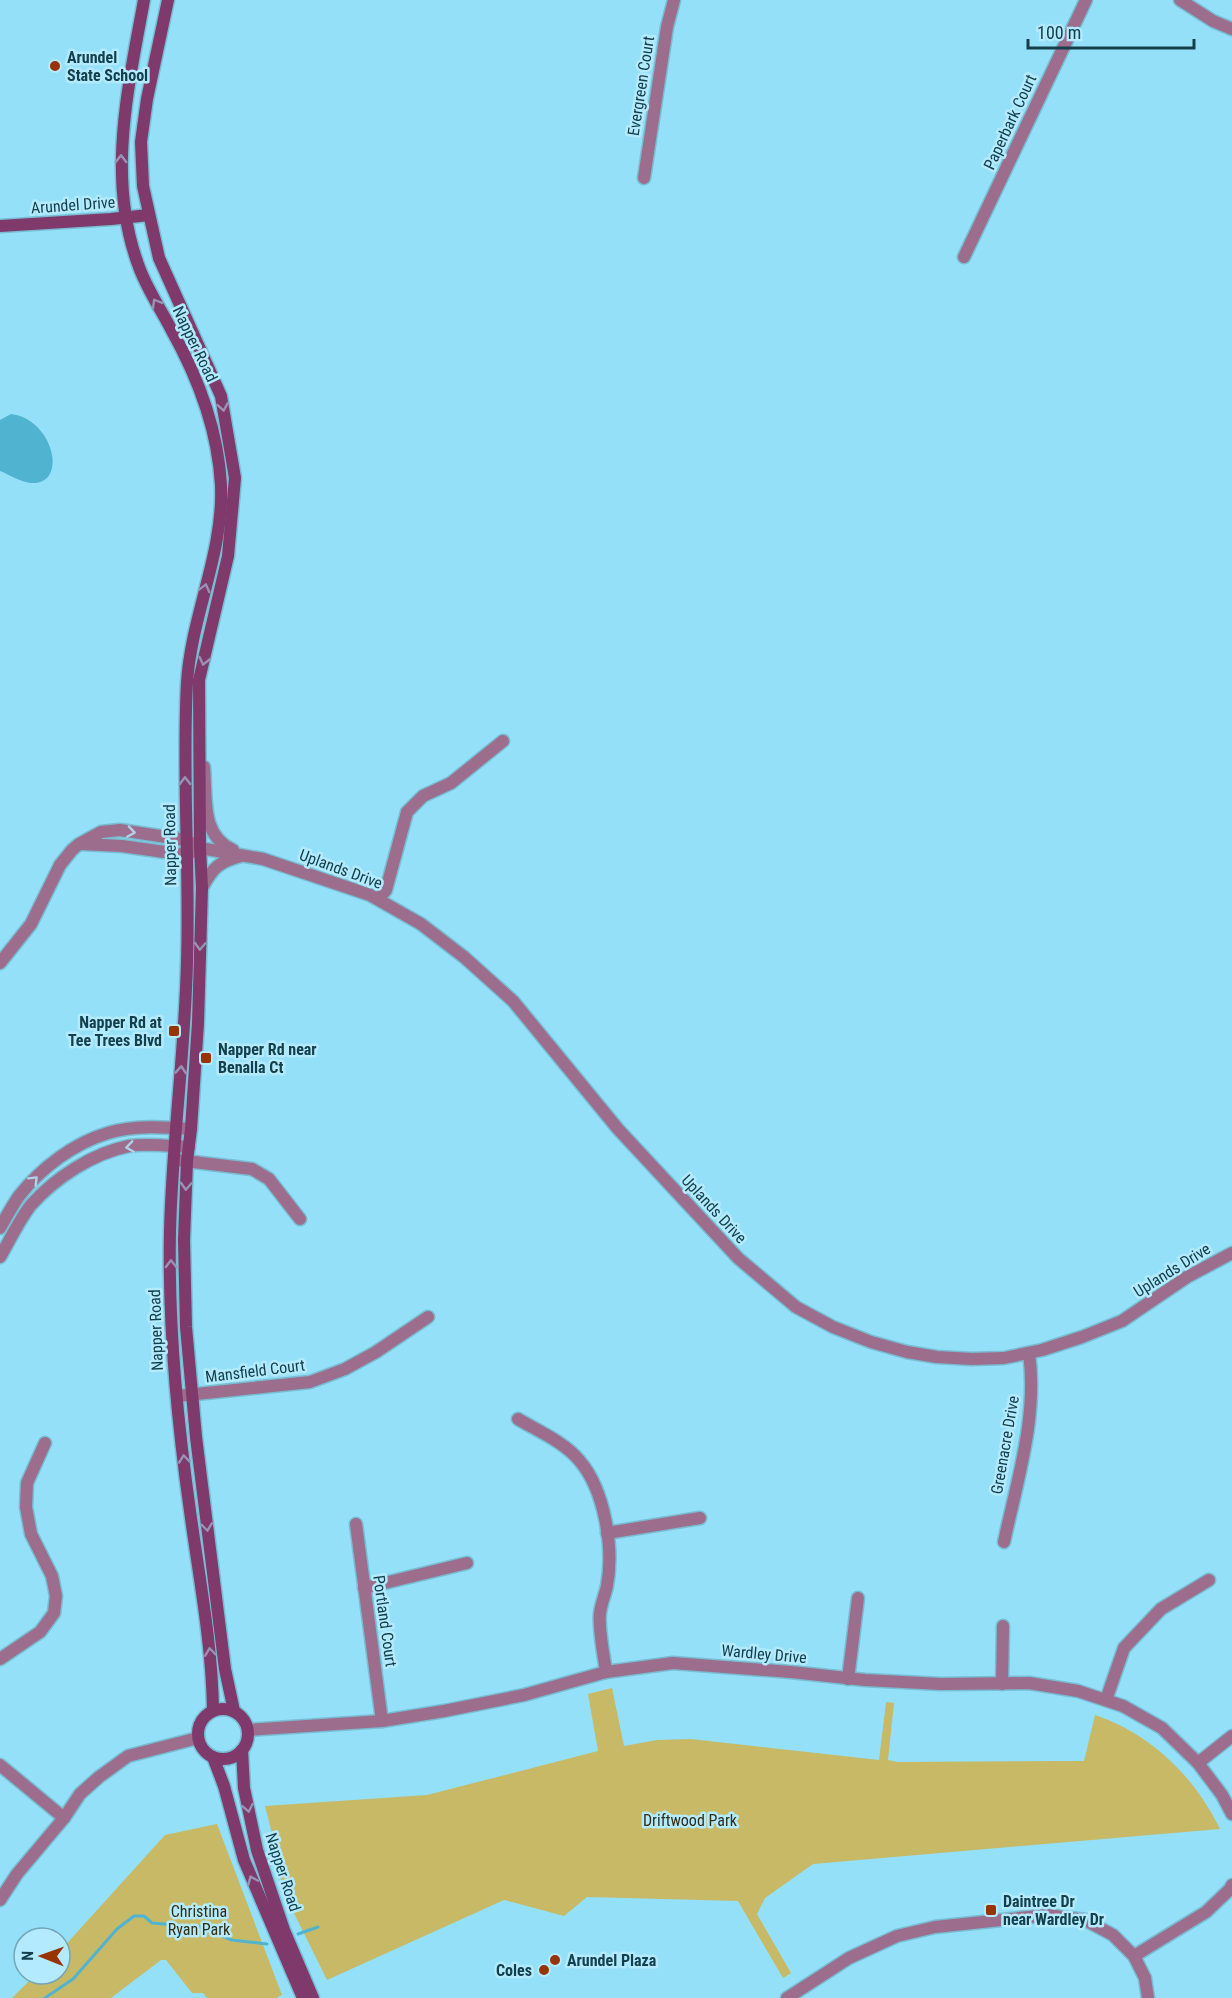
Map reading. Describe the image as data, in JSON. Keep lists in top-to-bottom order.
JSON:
{
  "streets": {
    "main road": ["Arundel Drive", "Napper Road"],
    "street": [
      "Evergreen Court",
      "Paperbark Court",
      "Uplands Drive",
      "Mansfield Court",
      "Greenacre Drive",
      "Portland Court",
      "Wardley Drive"
    ]
  },
  "crossings": [
    ["Arundel Drive", "Napper Road"],
    ["Napper Road", "Uplands Drive"],
    ["Napper Road", "Mansfield Court"],
    ["Napper Road", "Wardley Drive"],
    ["Uplands Drive", "Greenacre Drive"],
    ["Portland Court", "Wardley Drive"]
  ],
  "parks": ["Driftwood Park", "Christina Ryan Park"],
  "places": {
    "other": ["Arundel State School", "Arundel Plaza", "Coles"],
    "transit": ["Napper Rd at Tee Trees Blvd", "Napper Rd near Benalla Ct", "Daintree Dr near Wardley Dr"]
  },
  "scale_bar": "100 m",
  "north": "left"
}
